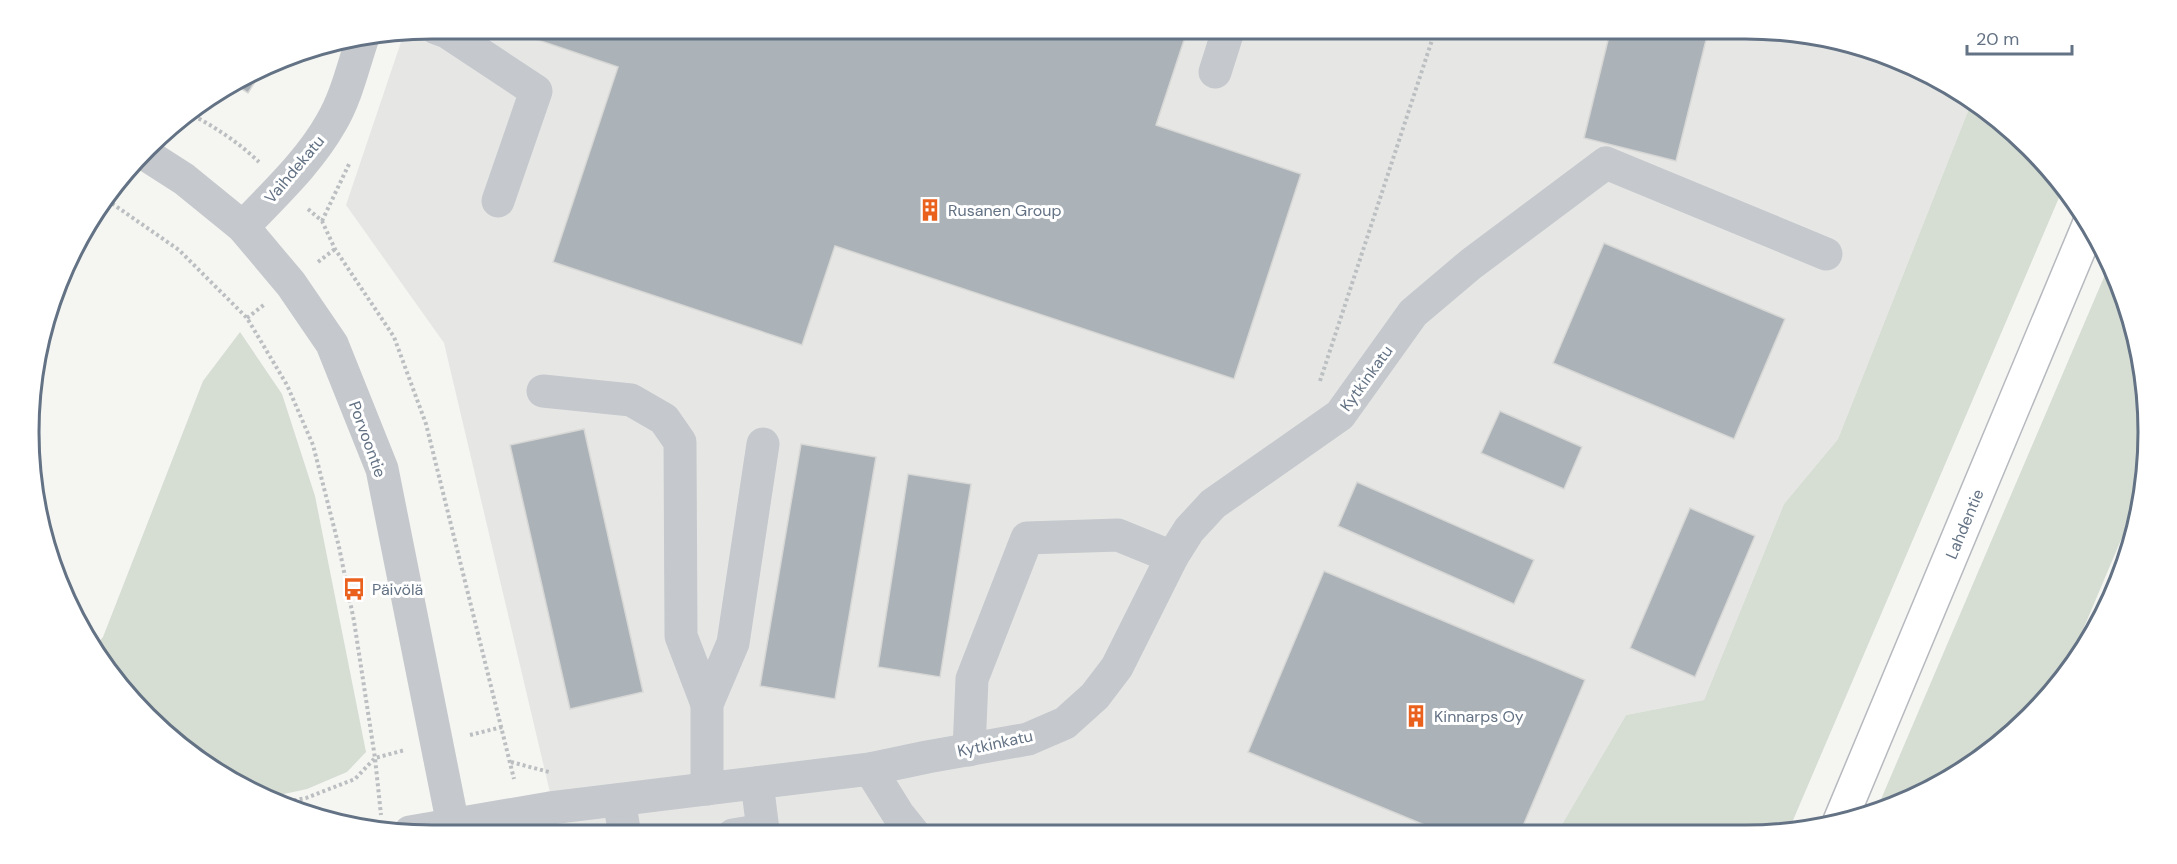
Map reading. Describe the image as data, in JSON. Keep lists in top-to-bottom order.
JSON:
{
  "streets": {
    "main road": ["Lahdentie"],
    "street": ["Vaihdekatu", "Kytkinkatu", "Porvoontie"]
  },
  "crossings": [
    ["Vaihdekatu", "Porvoontie"]
  ],
  "places": {
    "building": ["Rusanen Group", "Kinnarps Oy"],
    "bus stop": ["Päivölä"]
  },
  "scale_bar": "20 m"
}
